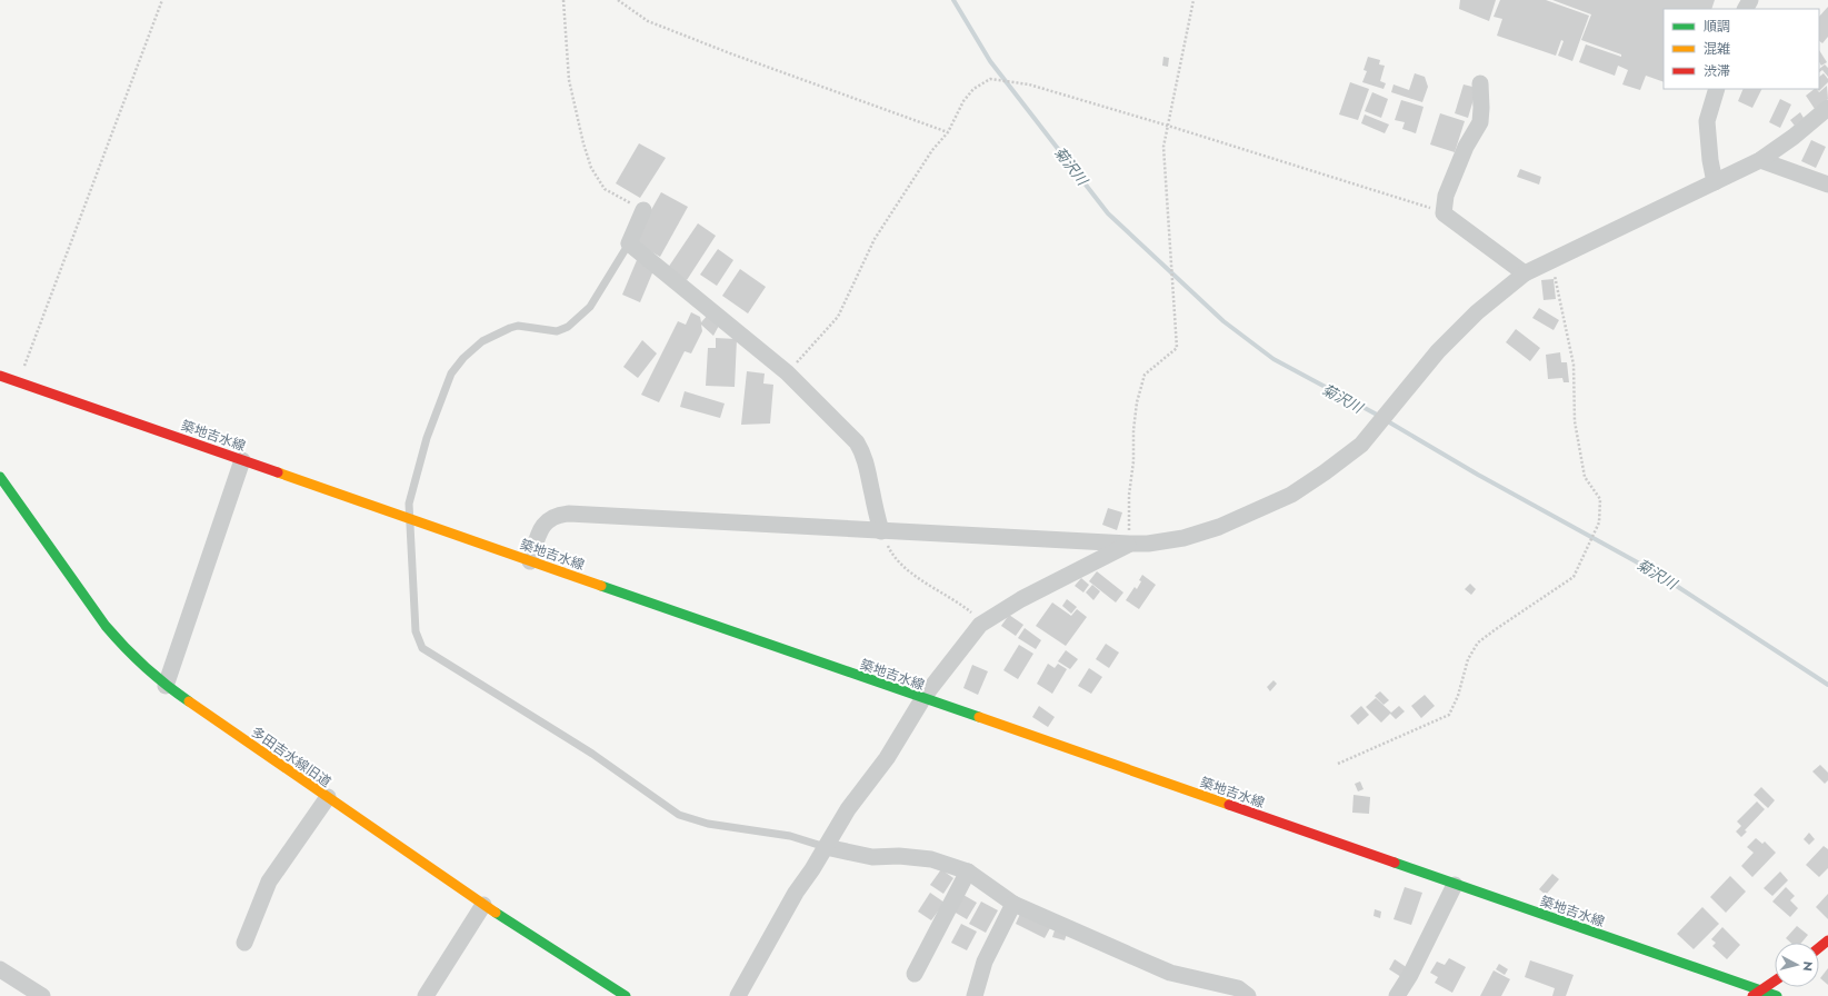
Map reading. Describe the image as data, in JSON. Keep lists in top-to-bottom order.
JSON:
{
  "streets": {
    "main road": ["築地吉水線", "多田吉水線旧道"]
  },
  "water": ["菊沢川"],
  "legend": ["順調", "混雑", "渋滞"],
  "north": "right"
}
